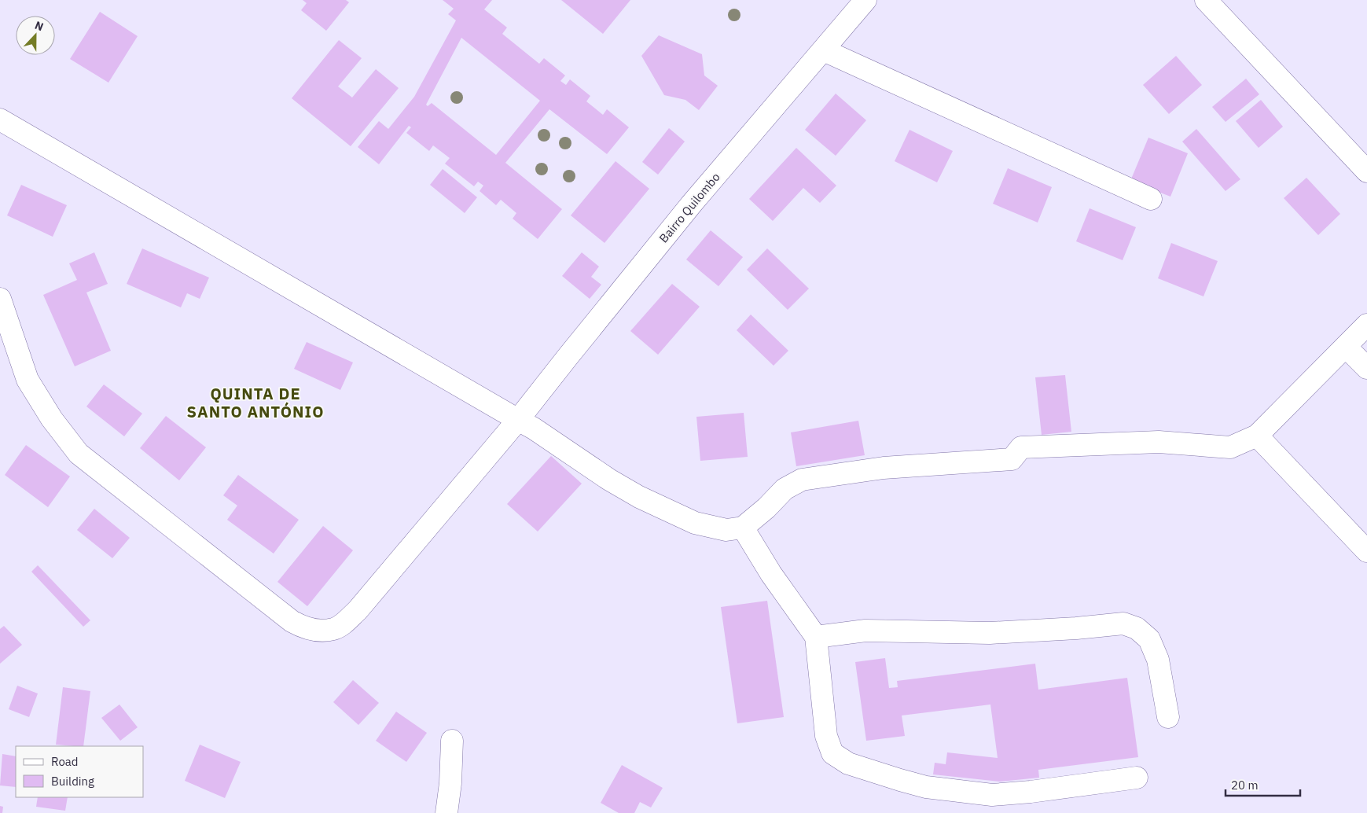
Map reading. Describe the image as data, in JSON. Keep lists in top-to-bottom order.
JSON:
{
  "streets": {
    "street": ["Bairro Quilombo"]
  },
  "districts": ["QUINTA DE SANTO ANTÓNIO"],
  "legend": ["Road", "Building"],
  "scale_bar": "20 m",
  "north": "top"
}
